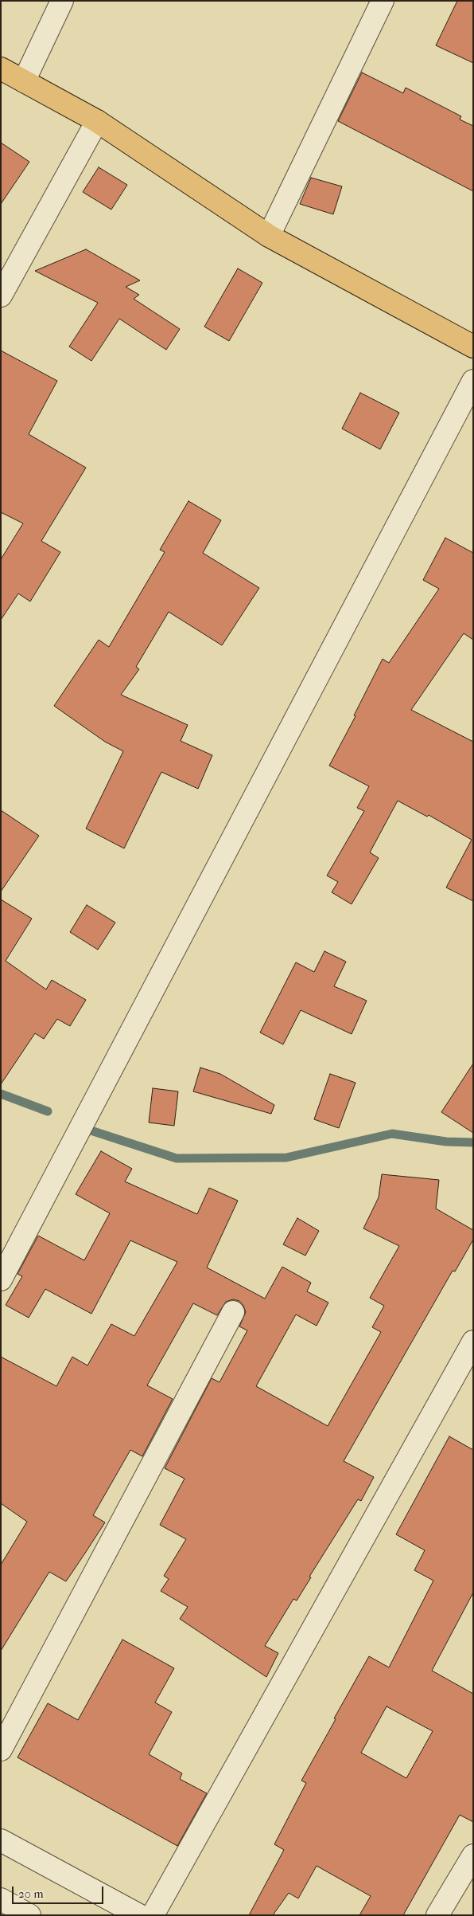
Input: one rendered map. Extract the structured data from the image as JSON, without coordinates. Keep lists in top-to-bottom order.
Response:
{
  "scale_bar": "20 m"
}
